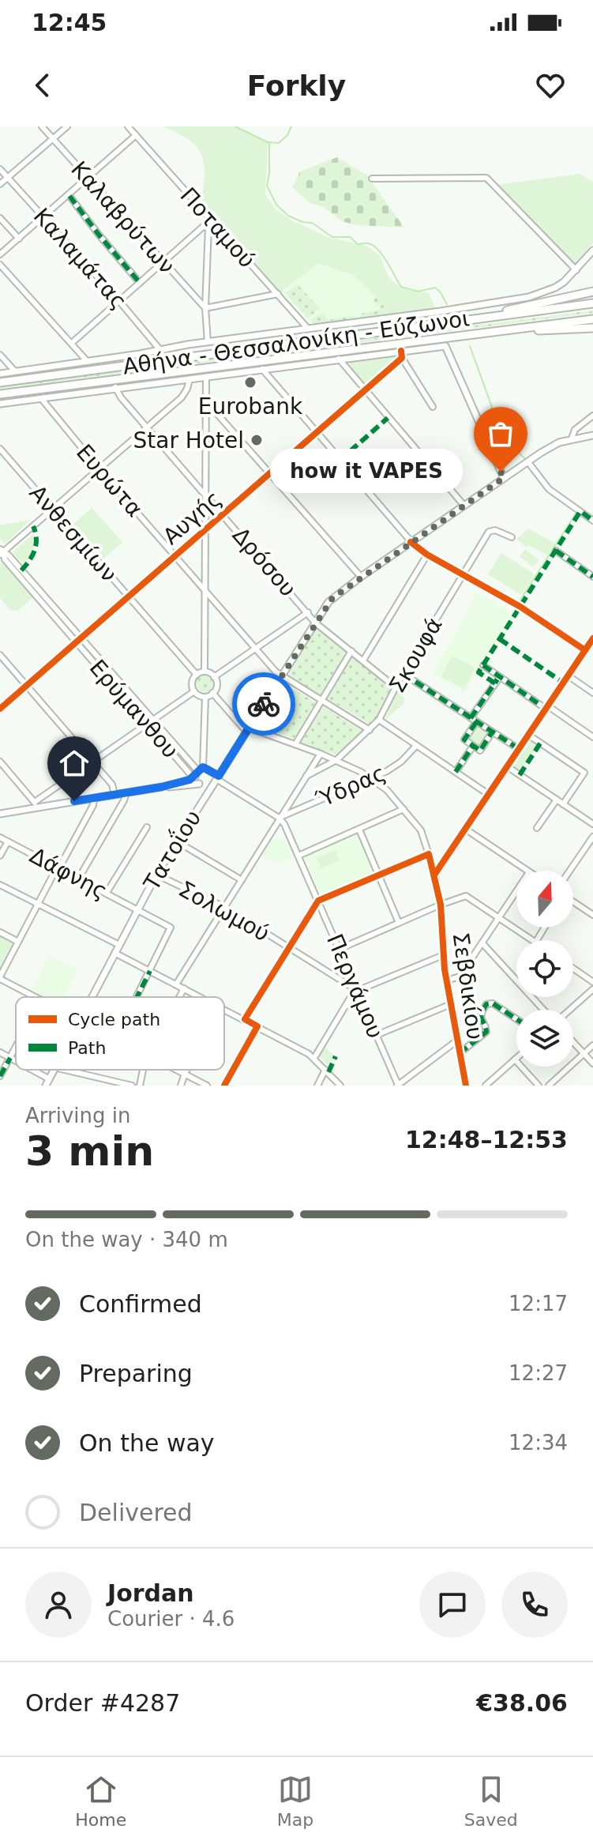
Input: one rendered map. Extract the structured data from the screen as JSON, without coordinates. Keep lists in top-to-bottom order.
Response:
{
  "streets": {
    "highway": ["Αθήνα - Θεσσαλονίκη - Εύζωνοι"],
    "main road": ["Ερύμανθου", "Τατοΐου"],
    "street": [
      "Καλαβρύτων",
      "Ποταμού",
      "Καλαμάτας",
      "Ευρώτα",
      "Αυγής",
      "Ανθεσμίων",
      "Δρόσου",
      "Σκουφά",
      "Ύδρας",
      "Δάφνης",
      "Σολωμού",
      "Περγάμου",
      "Σεβδικίου"
    ]
  },
  "crossings": [
    ["Ευρώτα", "Αυγής"],
    ["Ευρώτα", "Σκουφά"],
    ["Ευρώτα", "Τατοΐου"],
    ["Αυγής", "Ανθεσμίων"],
    ["Αυγής", "Δρόσου"],
    ["Αυγής", "Ερύμανθου"],
    ["Δρόσου", "Σκουφά"],
    ["Δρόσου", "Τατοΐου"],
    ["Σκουφά", "Ύδρας"],
    ["Σκουφά", "Σολωμού"],
    ["Σκουφά", "Περγάμου"],
    ["Σκουφά", "Σεβδικίου"],
    ["Ερύμανθου", "Τατοΐου"],
    ["Ύδρας", "Περγάμου"],
    ["Ύδρας", "Σεβδικίου"],
    ["Τατοΐου", "Δάφνης"],
    ["Τατοΐου", "Σολωμού"],
    ["Τατοΐου", "Περγάμου"],
    ["Τατοΐου", "Σεβδικίου"],
    ["Σολωμού", "Περγάμου"]
  ],
  "places": ["Eurobank", "Star Hotel", "how it VAPES"],
  "legend": ["Cycle path", "Path"],
  "north": "top",
  "page": {
    "status": "12:45",
    "header": "Forkly",
    "bubble": "how it VAPES",
    "heading": ["3 min", "Arriving in", "12:48–12:53"],
    "panel": [
      "Jordan",
      "Courier · 4.6",
      "Order #4287",
      "€38.06"
    ],
    "bar": "On the way · 340 m",
    "list": [
      ["Confirmed", "12:17"],
      ["Preparing", "12:27"],
      ["On the way", "12:34"],
      "Delivered"
    ],
    "tabs": ["Home", "Map", "Saved"]
  }
}
